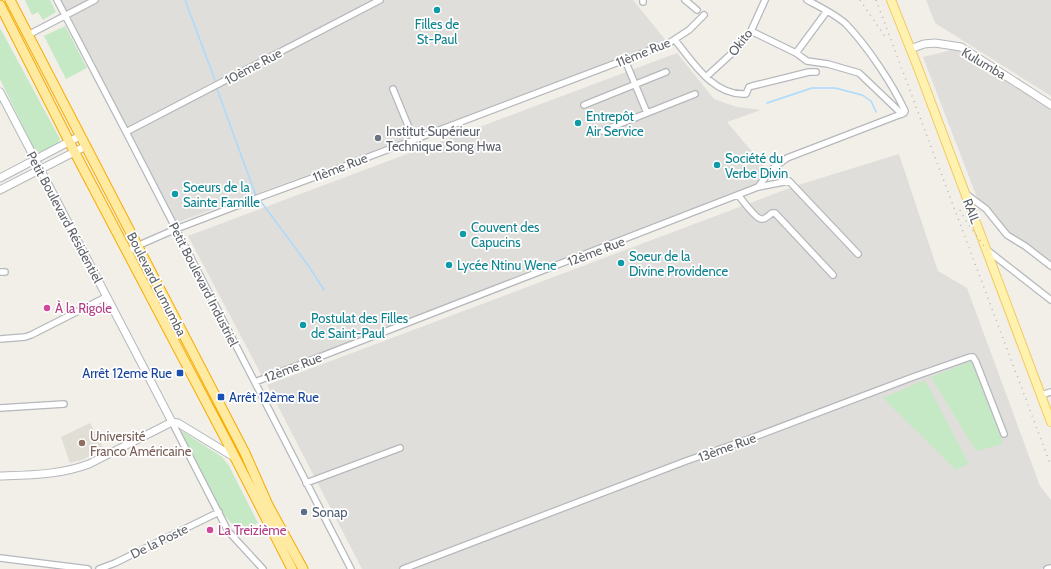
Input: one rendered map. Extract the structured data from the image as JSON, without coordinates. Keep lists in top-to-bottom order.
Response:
{
  "streets": {
    "highway": ["Boulevard Lumumba"],
    "main road": ["RAIL"],
    "street": [
      "Okito",
      "11ème Rue",
      "Kulumba",
      "10ème Rue",
      "Petit Boulevard Résidentiel",
      "12ème Rue",
      "Petit Boulevard Industriel",
      "13ème Rue",
      "De la Poste"
    ]
  },
  "crossings": [
    ["11ème Rue", "Boulevard Lumumba"],
    ["11ème Rue", "Petit Boulevard Industriel"],
    ["Kulumba", "RAIL"],
    ["10ème Rue", "Petit Boulevard Industriel"],
    ["Petit Boulevard Résidentiel", "De la Poste"],
    ["12ème Rue", "Petit Boulevard Industriel"]
  ],
  "places": {
    "other": [
      "Filles de St-Paul",
      "Entrepôt Air Service",
      "Institut Supérieur Technique Song Hwa",
      "Société du Verbe Divin",
      "Soeurs de la Sainte Famille",
      "Couvent des Capucins",
      "Soeur de la Divine Providence",
      "Lycée Ntinu Wene",
      "À la Rigole",
      "Postulat des Filles de Saint-Paul",
      "Université Franco Américaine",
      "Sonap",
      "La Treizième"
    ],
    "transit": ["Arrêt 12eme Rue", "Arrêt 12ème Rue"]
  }
}
